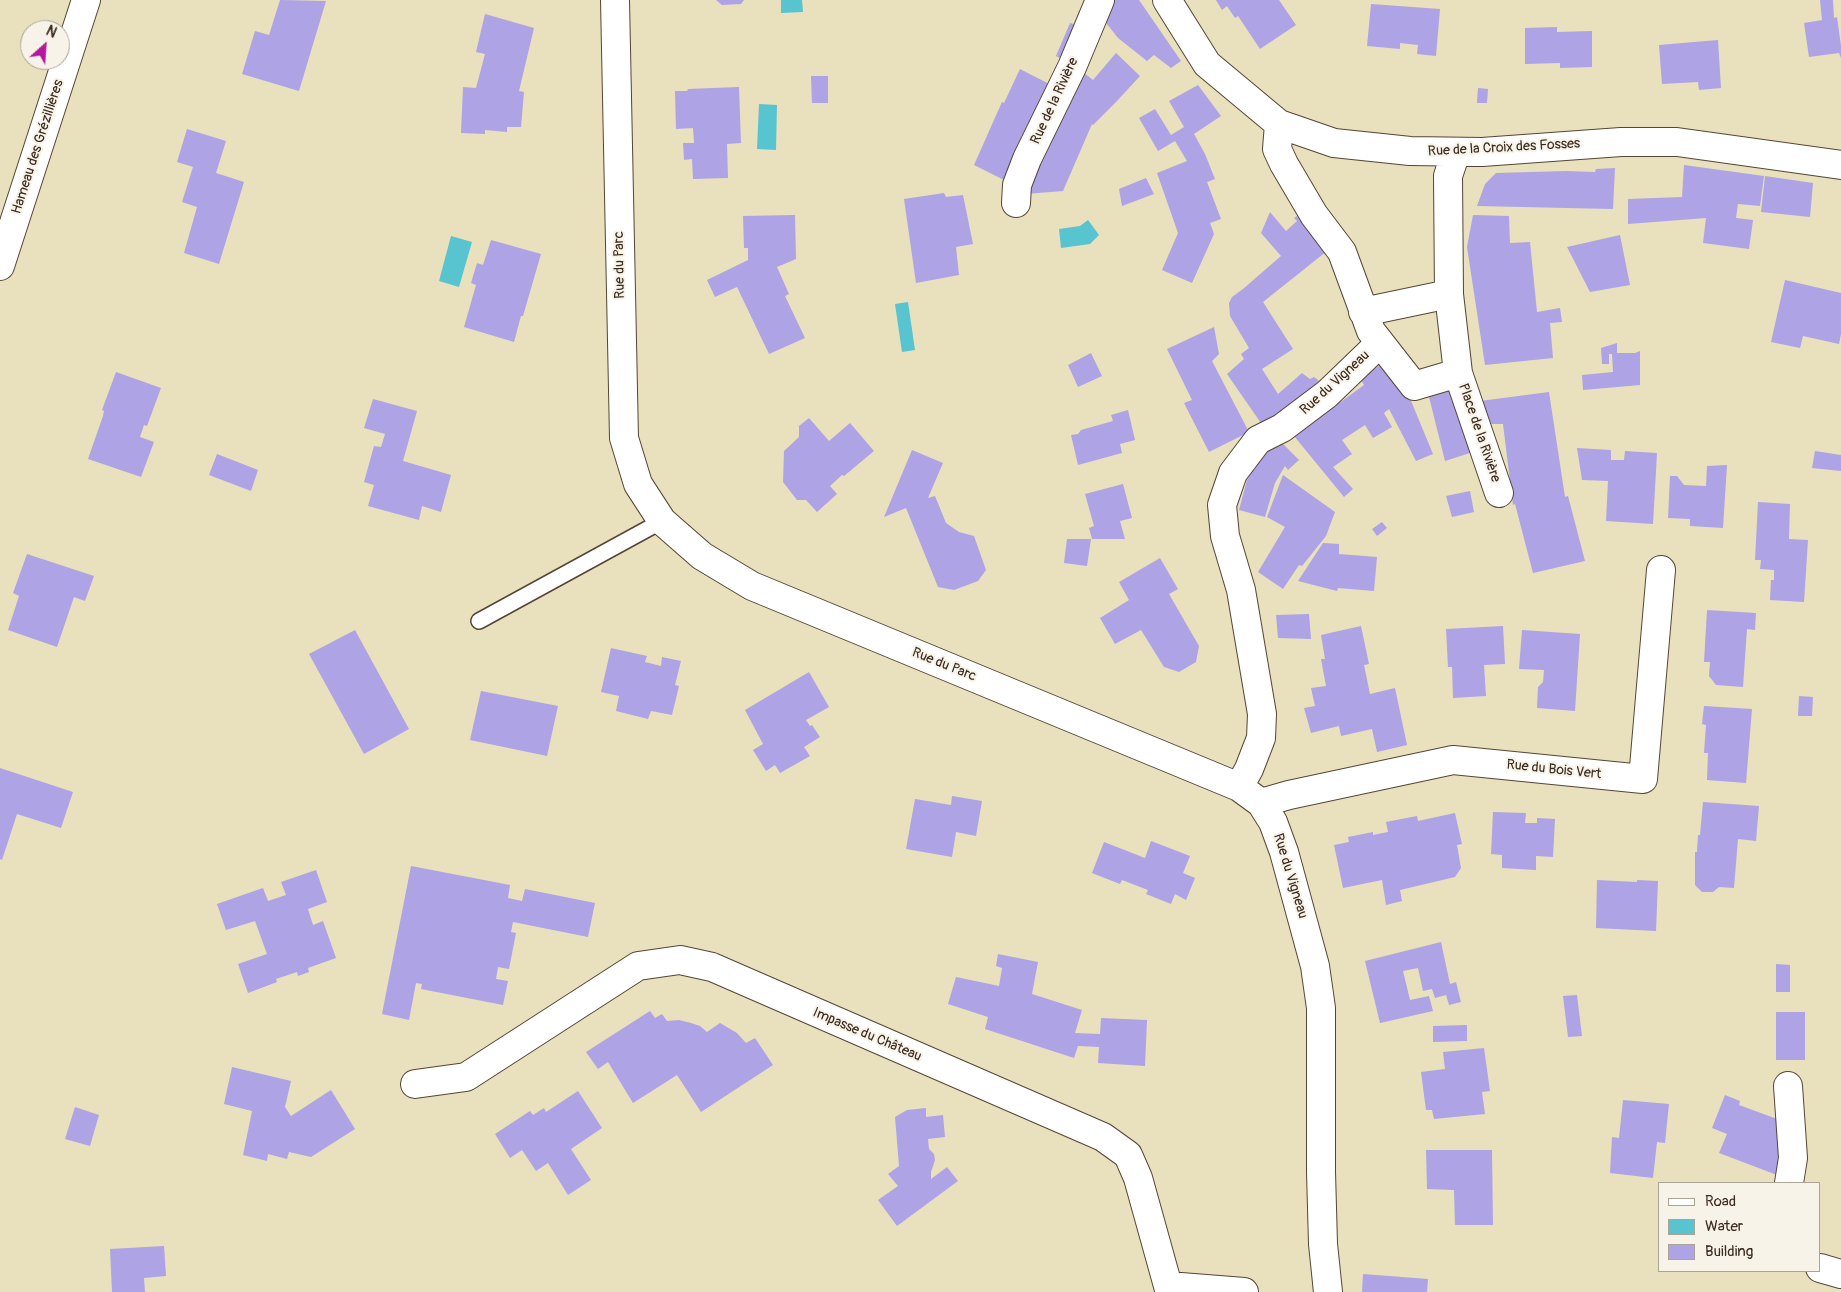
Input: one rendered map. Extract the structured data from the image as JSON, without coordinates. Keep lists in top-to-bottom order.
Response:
{
  "streets": {
    "street": [
      "Rue de la Rivière",
      "Hameau des Grézillières",
      "Rue de la Croix des Fosses",
      "Rue du Parc",
      "Rue du Vigneau",
      "Place de la Rivière",
      "Rue du Bois Vert",
      "Impasse du Château"
    ]
  },
  "crossings": [
    ["Rue de la Croix des Fosses", "Place de la Rivière"],
    ["Rue du Parc", "Rue du Vigneau"],
    ["Rue du Vigneau", "Place de la Rivière"],
    ["Rue du Vigneau", "Rue du Bois Vert"]
  ],
  "legend": ["Road", "Water", "Building"],
  "north": "top right"
}
